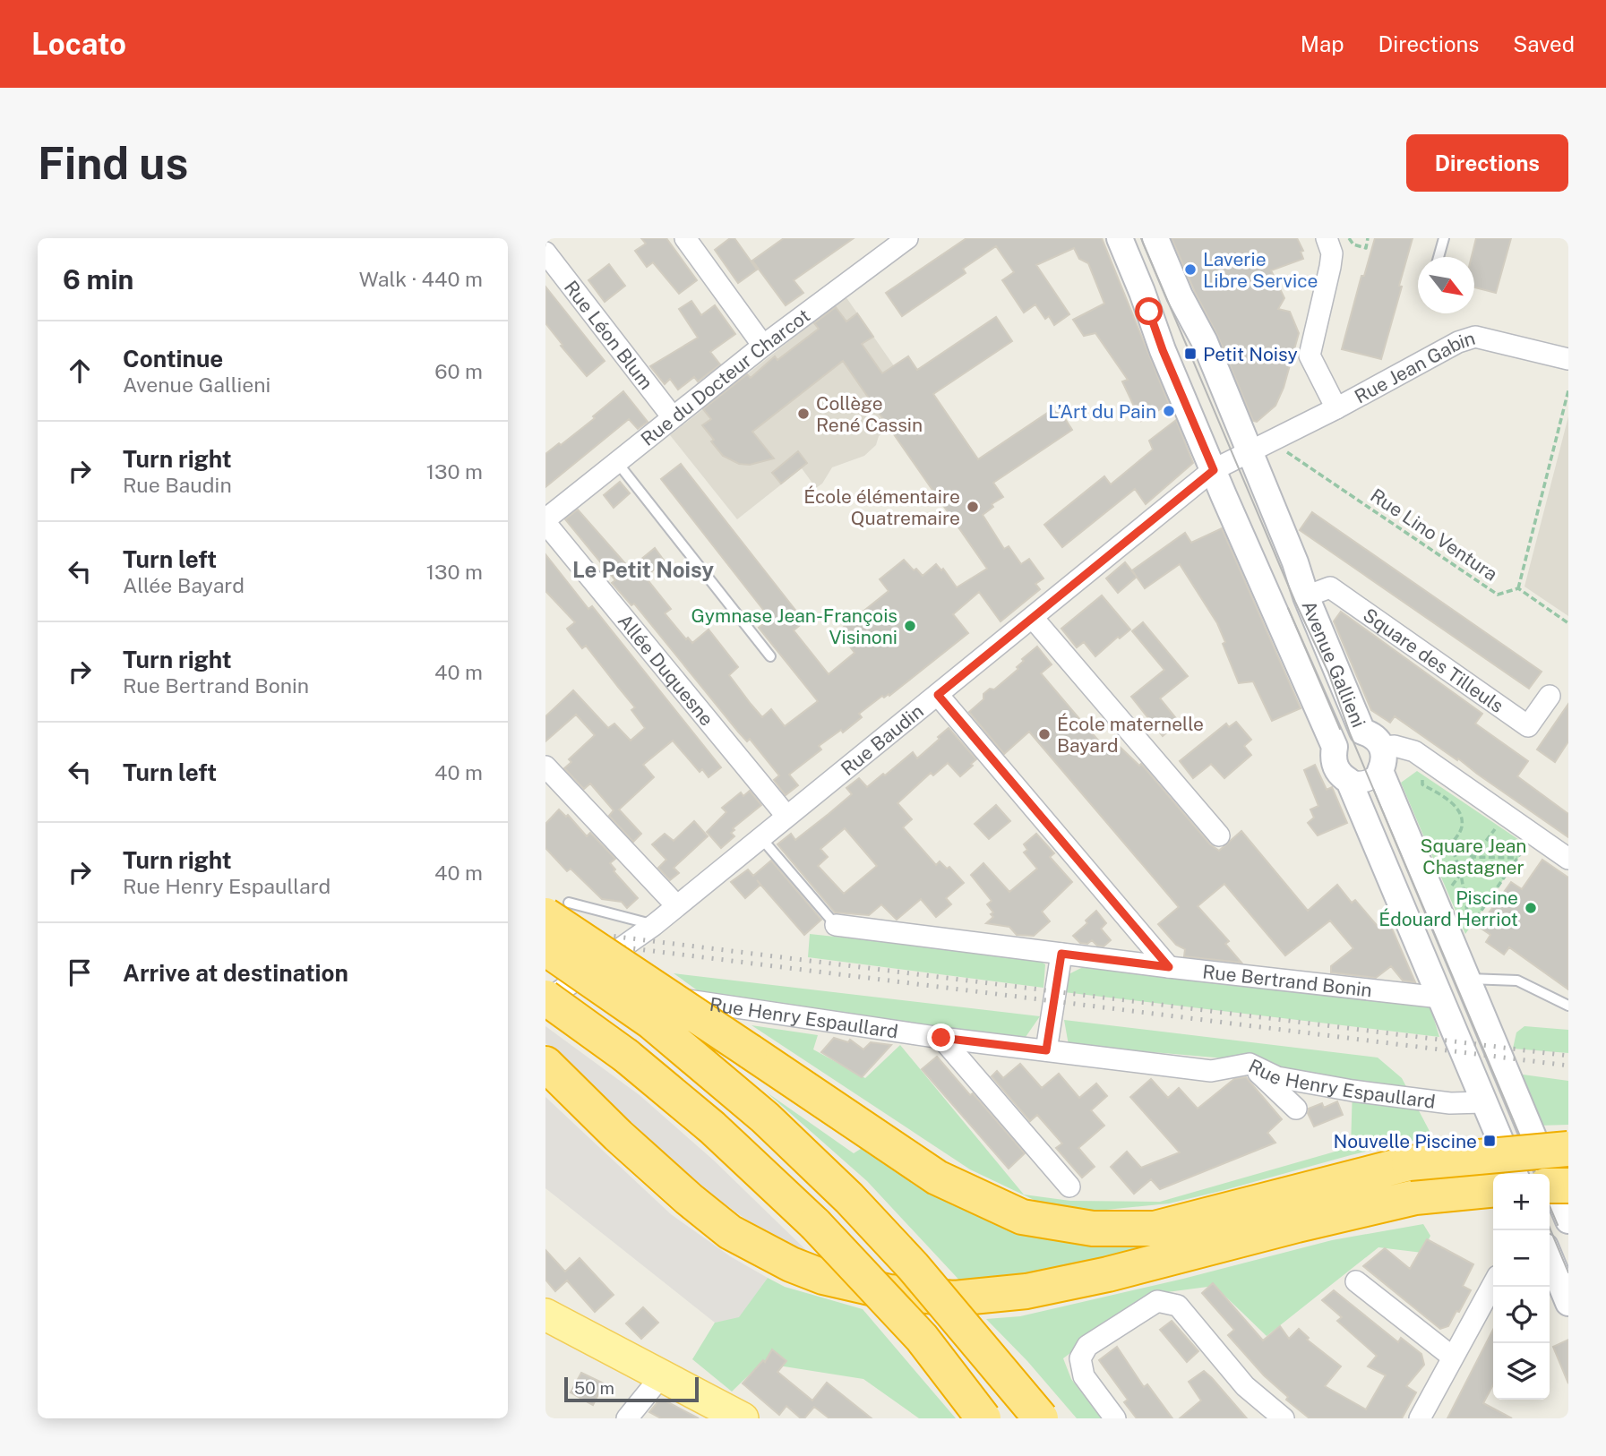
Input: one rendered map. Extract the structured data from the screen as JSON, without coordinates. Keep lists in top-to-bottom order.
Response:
{
  "streets": {
    "street": [
      "Rue Léon Blum",
      "Rue Jean Gabin",
      "Rue du Docteur Charcot",
      "Square des Tilleuls",
      "Avenue Gallieni",
      "Allée Duquesne",
      "Rue Baudin",
      "Rue Bertrand Bonin",
      "Rue Henry Espaullard"
    ],
    "path": ["Rue Lino Ventura"]
  },
  "crossings": [
    ["Rue Léon Blum", "Rue du Docteur Charcot"],
    ["Rue Jean Gabin", "Avenue Gallieni"],
    ["Rue Jean Gabin", "Rue Baudin"],
    ["Rue du Docteur Charcot", "Allée Duquesne"],
    ["Square des Tilleuls", "Avenue Gallieni"],
    ["Avenue Gallieni", "Rue Baudin"],
    ["Avenue Gallieni", "Rue Bertrand Bonin"],
    ["Avenue Gallieni", "Rue Henry Espaullard"],
    ["Allée Duquesne", "Rue Baudin"],
    ["Rue Baudin", "Rue Henry Espaullard"]
  ],
  "districts": ["Le Petit Noisy"],
  "parks": ["Square Jean Chastagner"],
  "places": {
    "other": [
      "Laverie Libre Service",
      "L’Art du Pain",
      "Collège René Cassin",
      "École élémentaire Quatremaire",
      "Gymnase Jean-François Visinoni",
      "École maternelle Bayard",
      "Piscine Édouard Herriot"
    ],
    "transit": ["Petit Noisy", "Nouvelle Piscine"]
  },
  "scale_bar": "50 m",
  "north": "bottom right",
  "page": {
    "header": "Locato",
    "nav": ["Map", "Directions", "Saved"],
    "buttons": "Directions",
    "title": "Find us",
    "heading": ["6 min", "Walk · 440 m"],
    "list": [
      ["Continue", "Avenue Gallieni", "60 m"],
      ["Turn right", "Rue Baudin", "130 m"],
      ["Turn left", "Allée Bayard", "130 m"],
      ["Turn right", "Rue Bertrand Bonin", "40 m"],
      ["Turn left", "40 m"],
      ["Turn right", "Rue Henry Espaullard", "40 m"],
      "Arrive at destination"
    ],
    "map_buttons": ["+", "−"],
    "scale": "50 m"
  }
}
